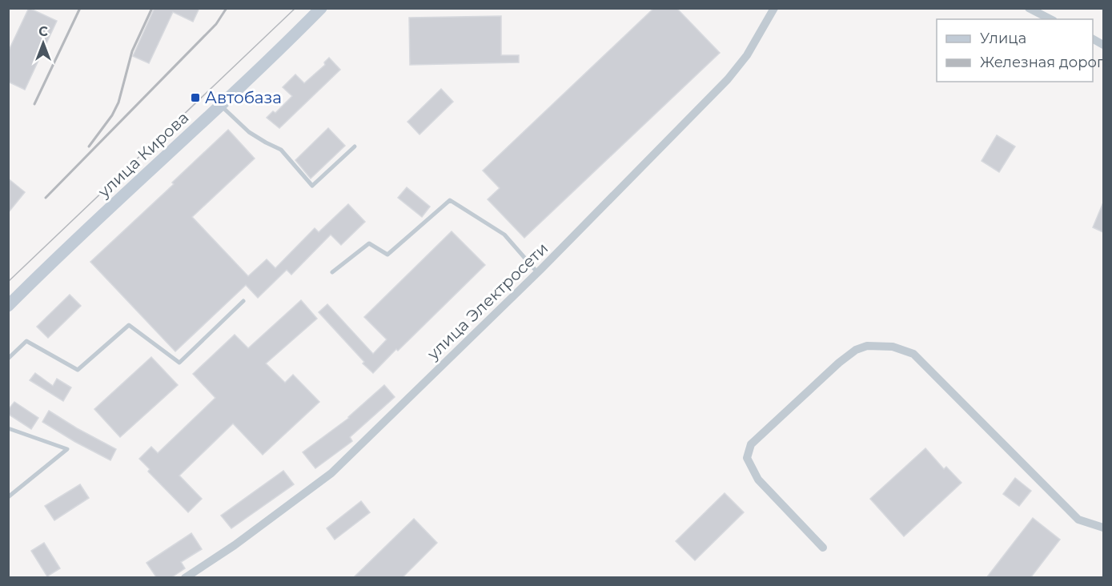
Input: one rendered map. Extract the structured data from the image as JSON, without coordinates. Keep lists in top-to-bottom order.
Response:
{
  "streets": {
    "main road": ["улица Кирова"],
    "street": ["улица Электросети"]
  },
  "places": {
    "transit": ["Автобаза"]
  },
  "legend": ["Улица", "Железная дорога"],
  "north": "top"
}
